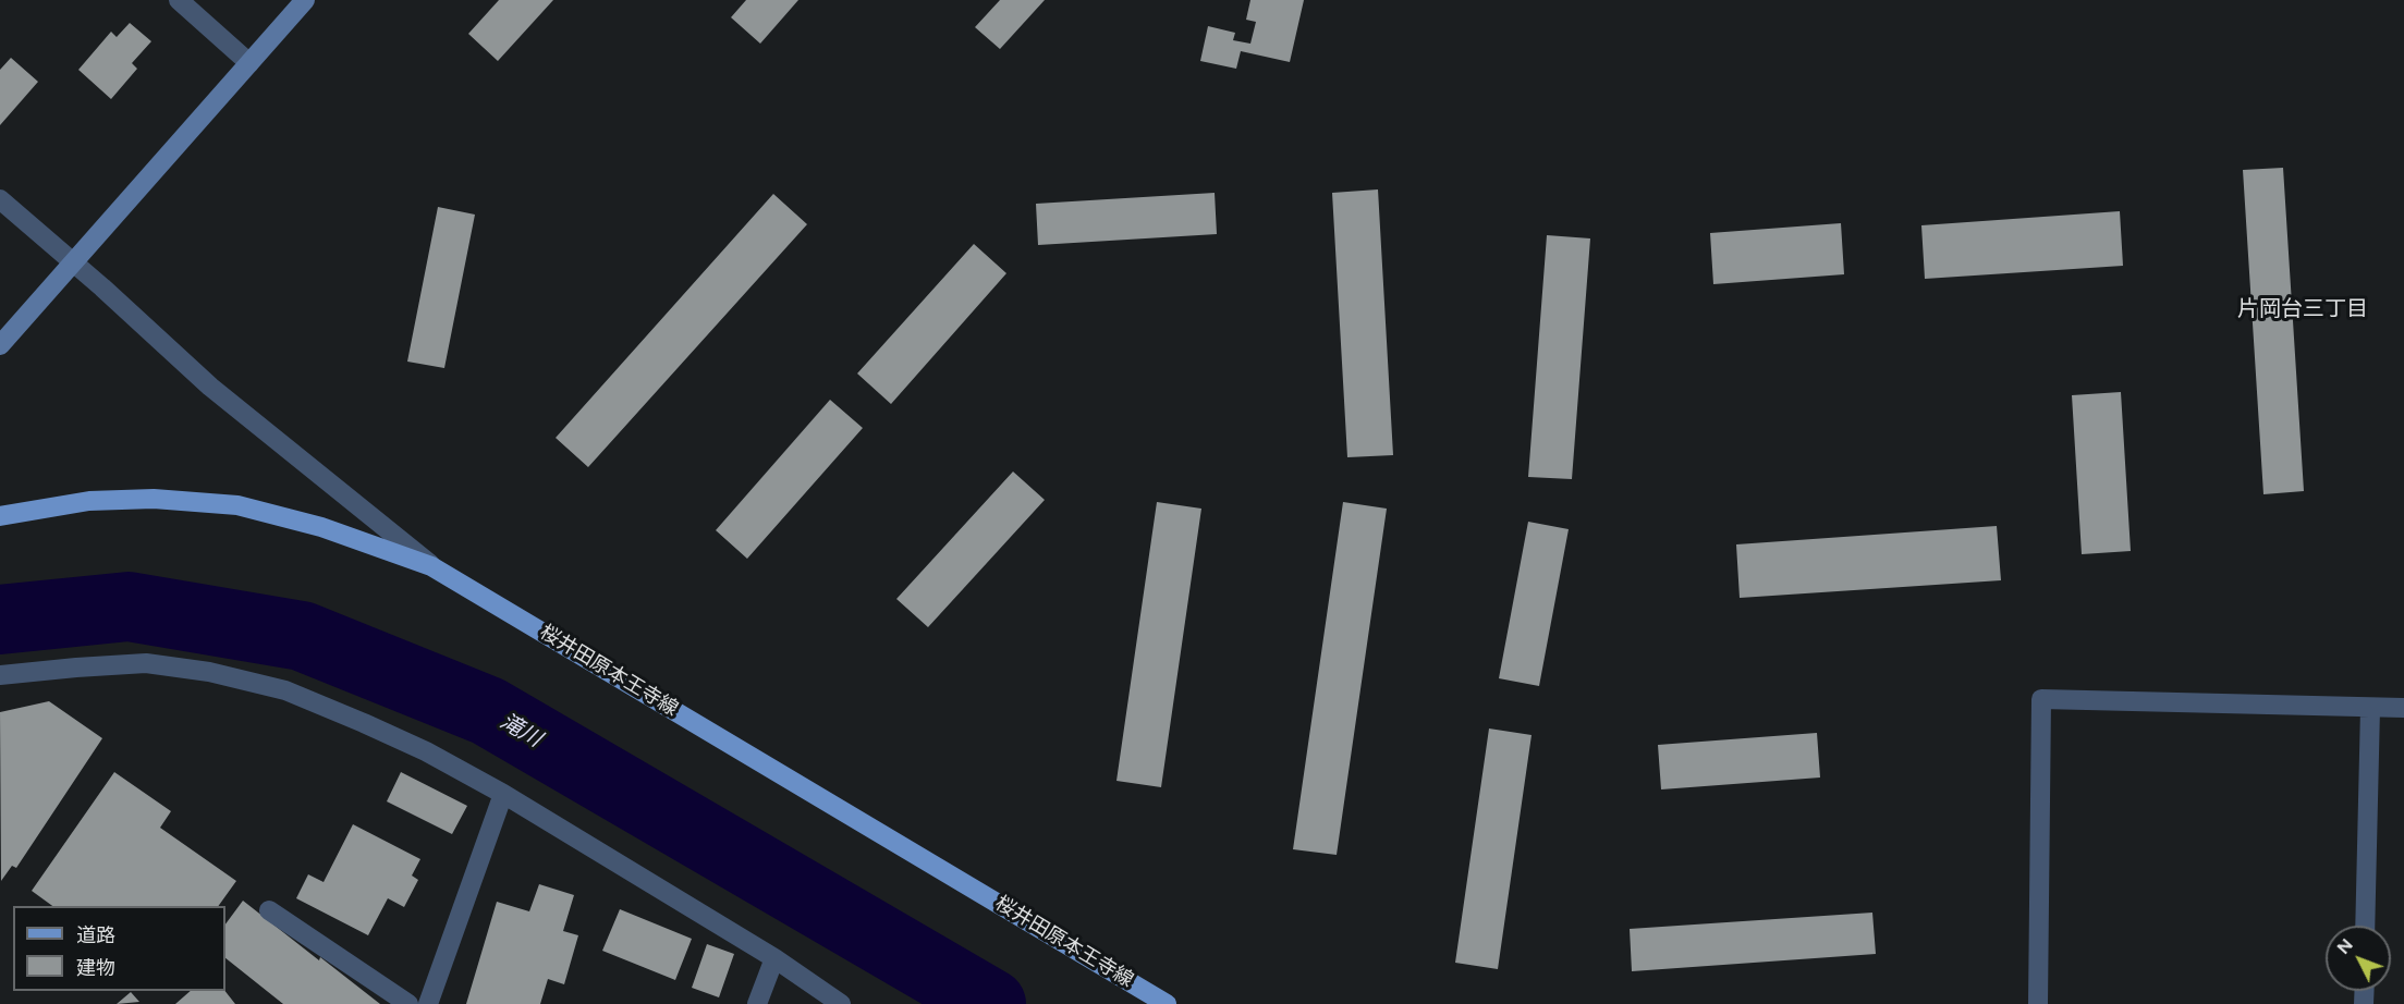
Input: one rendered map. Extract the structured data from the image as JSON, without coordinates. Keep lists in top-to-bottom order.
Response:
{
  "streets": {
    "main road": ["桜井田原本王寺線"]
  },
  "districts": ["片岡台三丁目"],
  "water": ["滝川"],
  "legend": ["道路", "建物"],
  "north": "top left"
}
